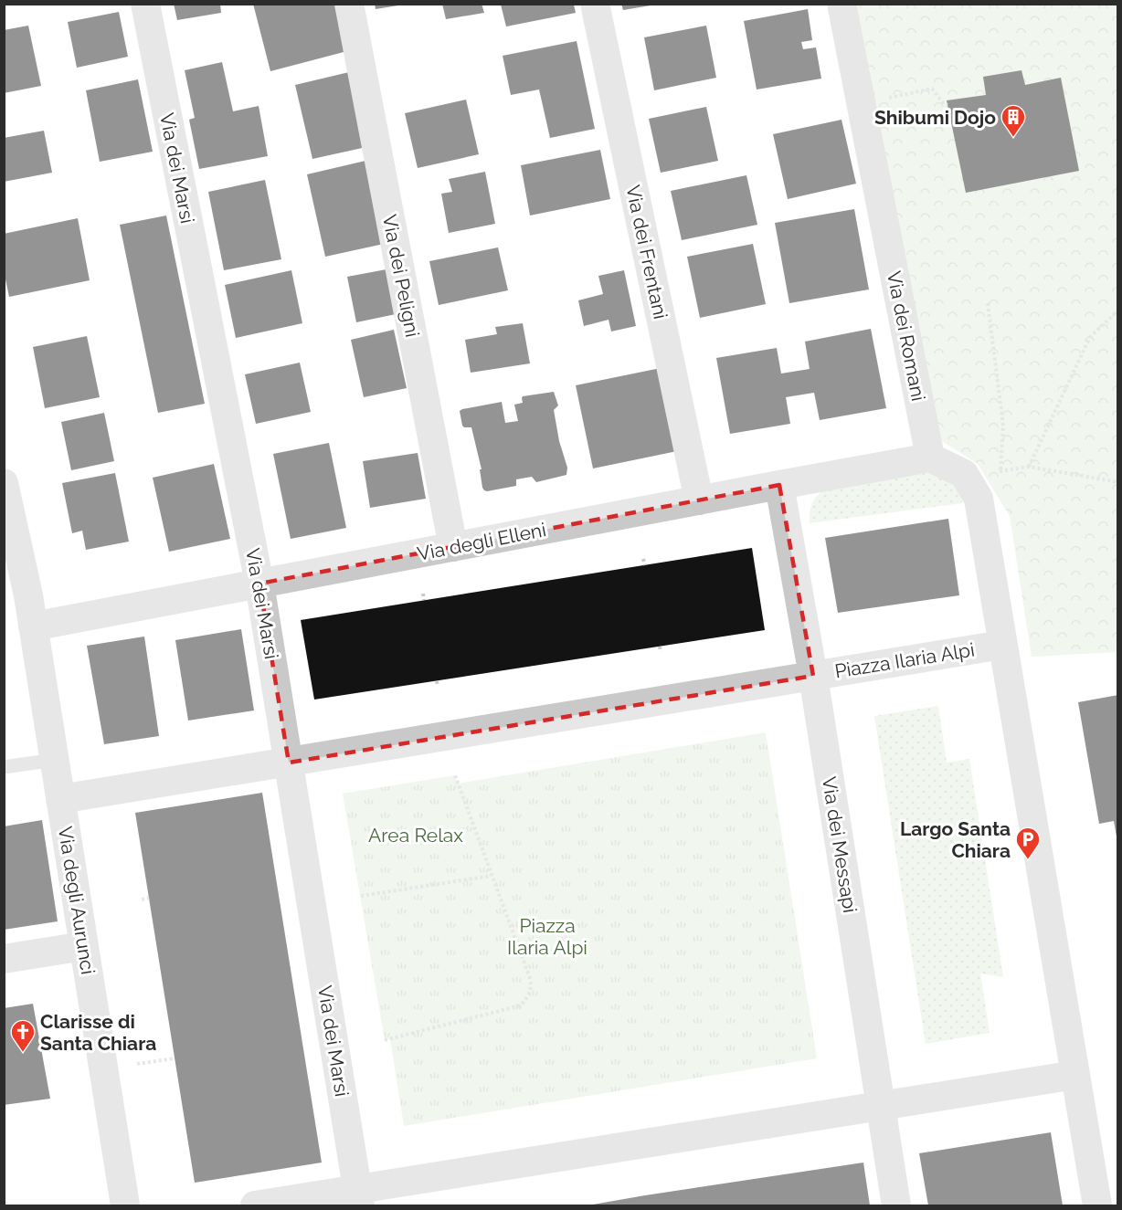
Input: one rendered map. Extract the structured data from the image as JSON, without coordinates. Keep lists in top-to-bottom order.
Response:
{
  "streets": {
    "street": [
      "Via dei Marsi",
      "Via dei Frentani",
      "Via dei Peligni",
      "Via dei Romani",
      "Via degli Elleni",
      "Piazza Ilaria Alpi",
      "Via dei Messapi",
      "Via degli Aurunci"
    ]
  },
  "crossings": [
    ["Via dei Marsi", "Via degli Elleni"],
    ["Via dei Marsi", "Piazza Ilaria Alpi"],
    ["Via dei Frentani", "Via degli Elleni"],
    ["Via dei Peligni", "Via degli Elleni"],
    ["Via dei Romani", "Via degli Elleni"],
    ["Via degli Elleni", "Via dei Messapi"],
    ["Via degli Elleni", "Via degli Aurunci"],
    ["Piazza Ilaria Alpi", "Via dei Messapi"],
    ["Piazza Ilaria Alpi", "Via degli Aurunci"]
  ],
  "parks": ["Area Relax", "Piazza Ilaria Alpi"],
  "places": {
    "building": ["Shibumi Dojo"],
    "parking": ["Largo Santa Chiara"],
    "church": ["Clarisse di Santa Chiara"]
  }
}
